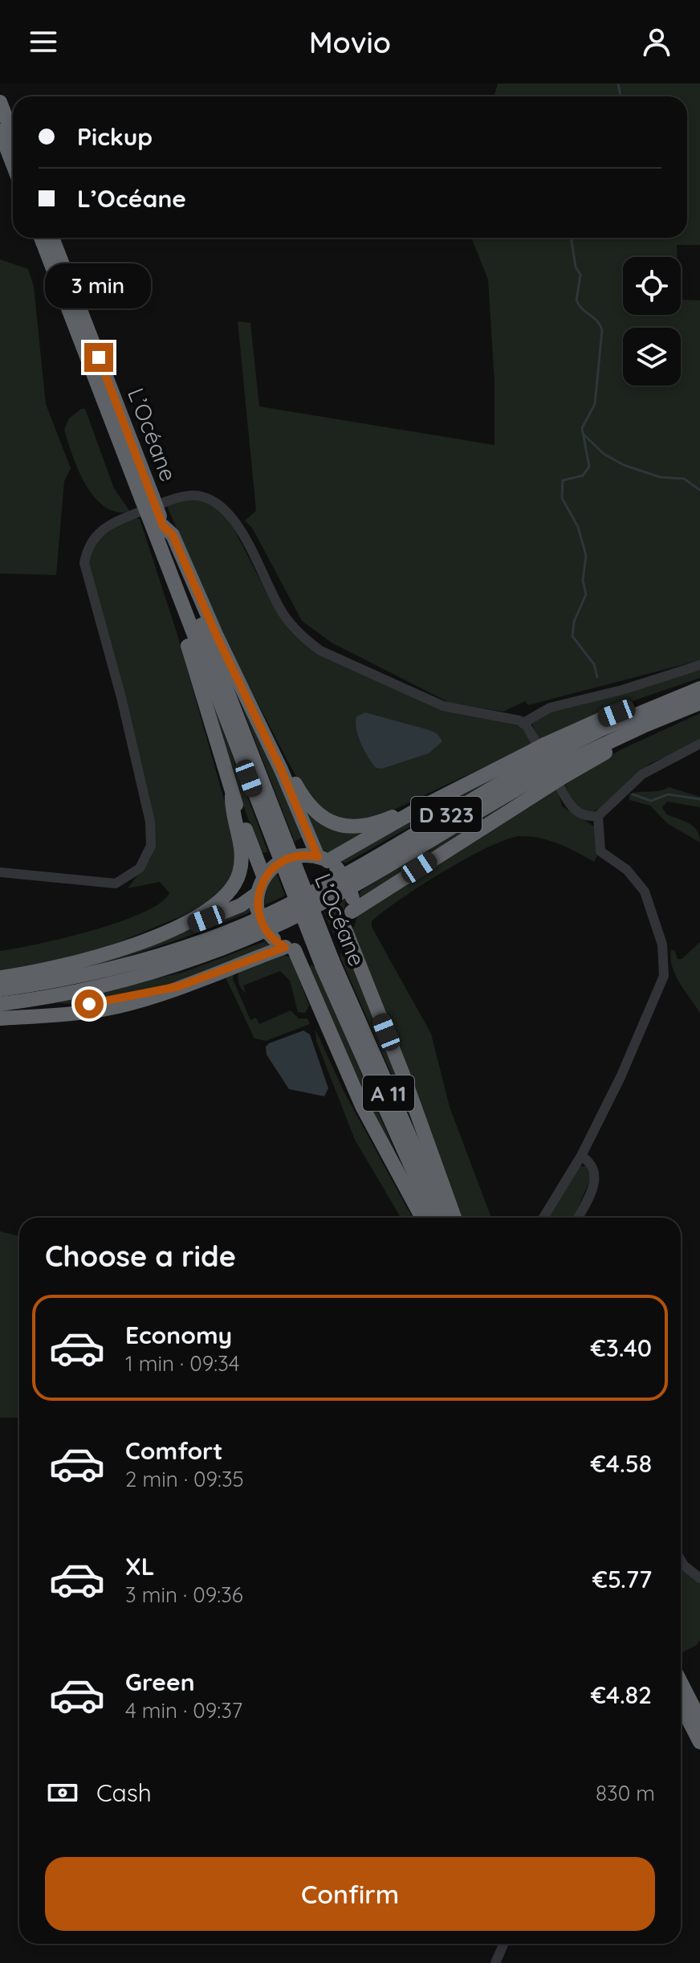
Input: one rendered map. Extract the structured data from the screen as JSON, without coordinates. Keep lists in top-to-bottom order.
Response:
{
  "streets": {
    "highway": ["L’Océane", "D 323", "A 11"]
  },
  "page": {
    "header": "Movio",
    "banner": ["Pickup", "L’Océane"],
    "bubble": "3 min",
    "heading": "Choose a ride",
    "list": [
      {
        "name": "Economy",
        "note": "1 min · 09:34",
        "value": "€3.40"
      },
      {
        "name": "Comfort",
        "note": "2 min · 09:35",
        "value": "€4.58"
      },
      {
        "name": "XL",
        "note": "3 min · 09:36",
        "value": "€5.77"
      },
      {
        "name": "Green",
        "note": "4 min · 09:37",
        "value": "€4.82"
      }
    ],
    "pay": ["Cash", "830 m"],
    "buttons": "Confirm"
  }
}
